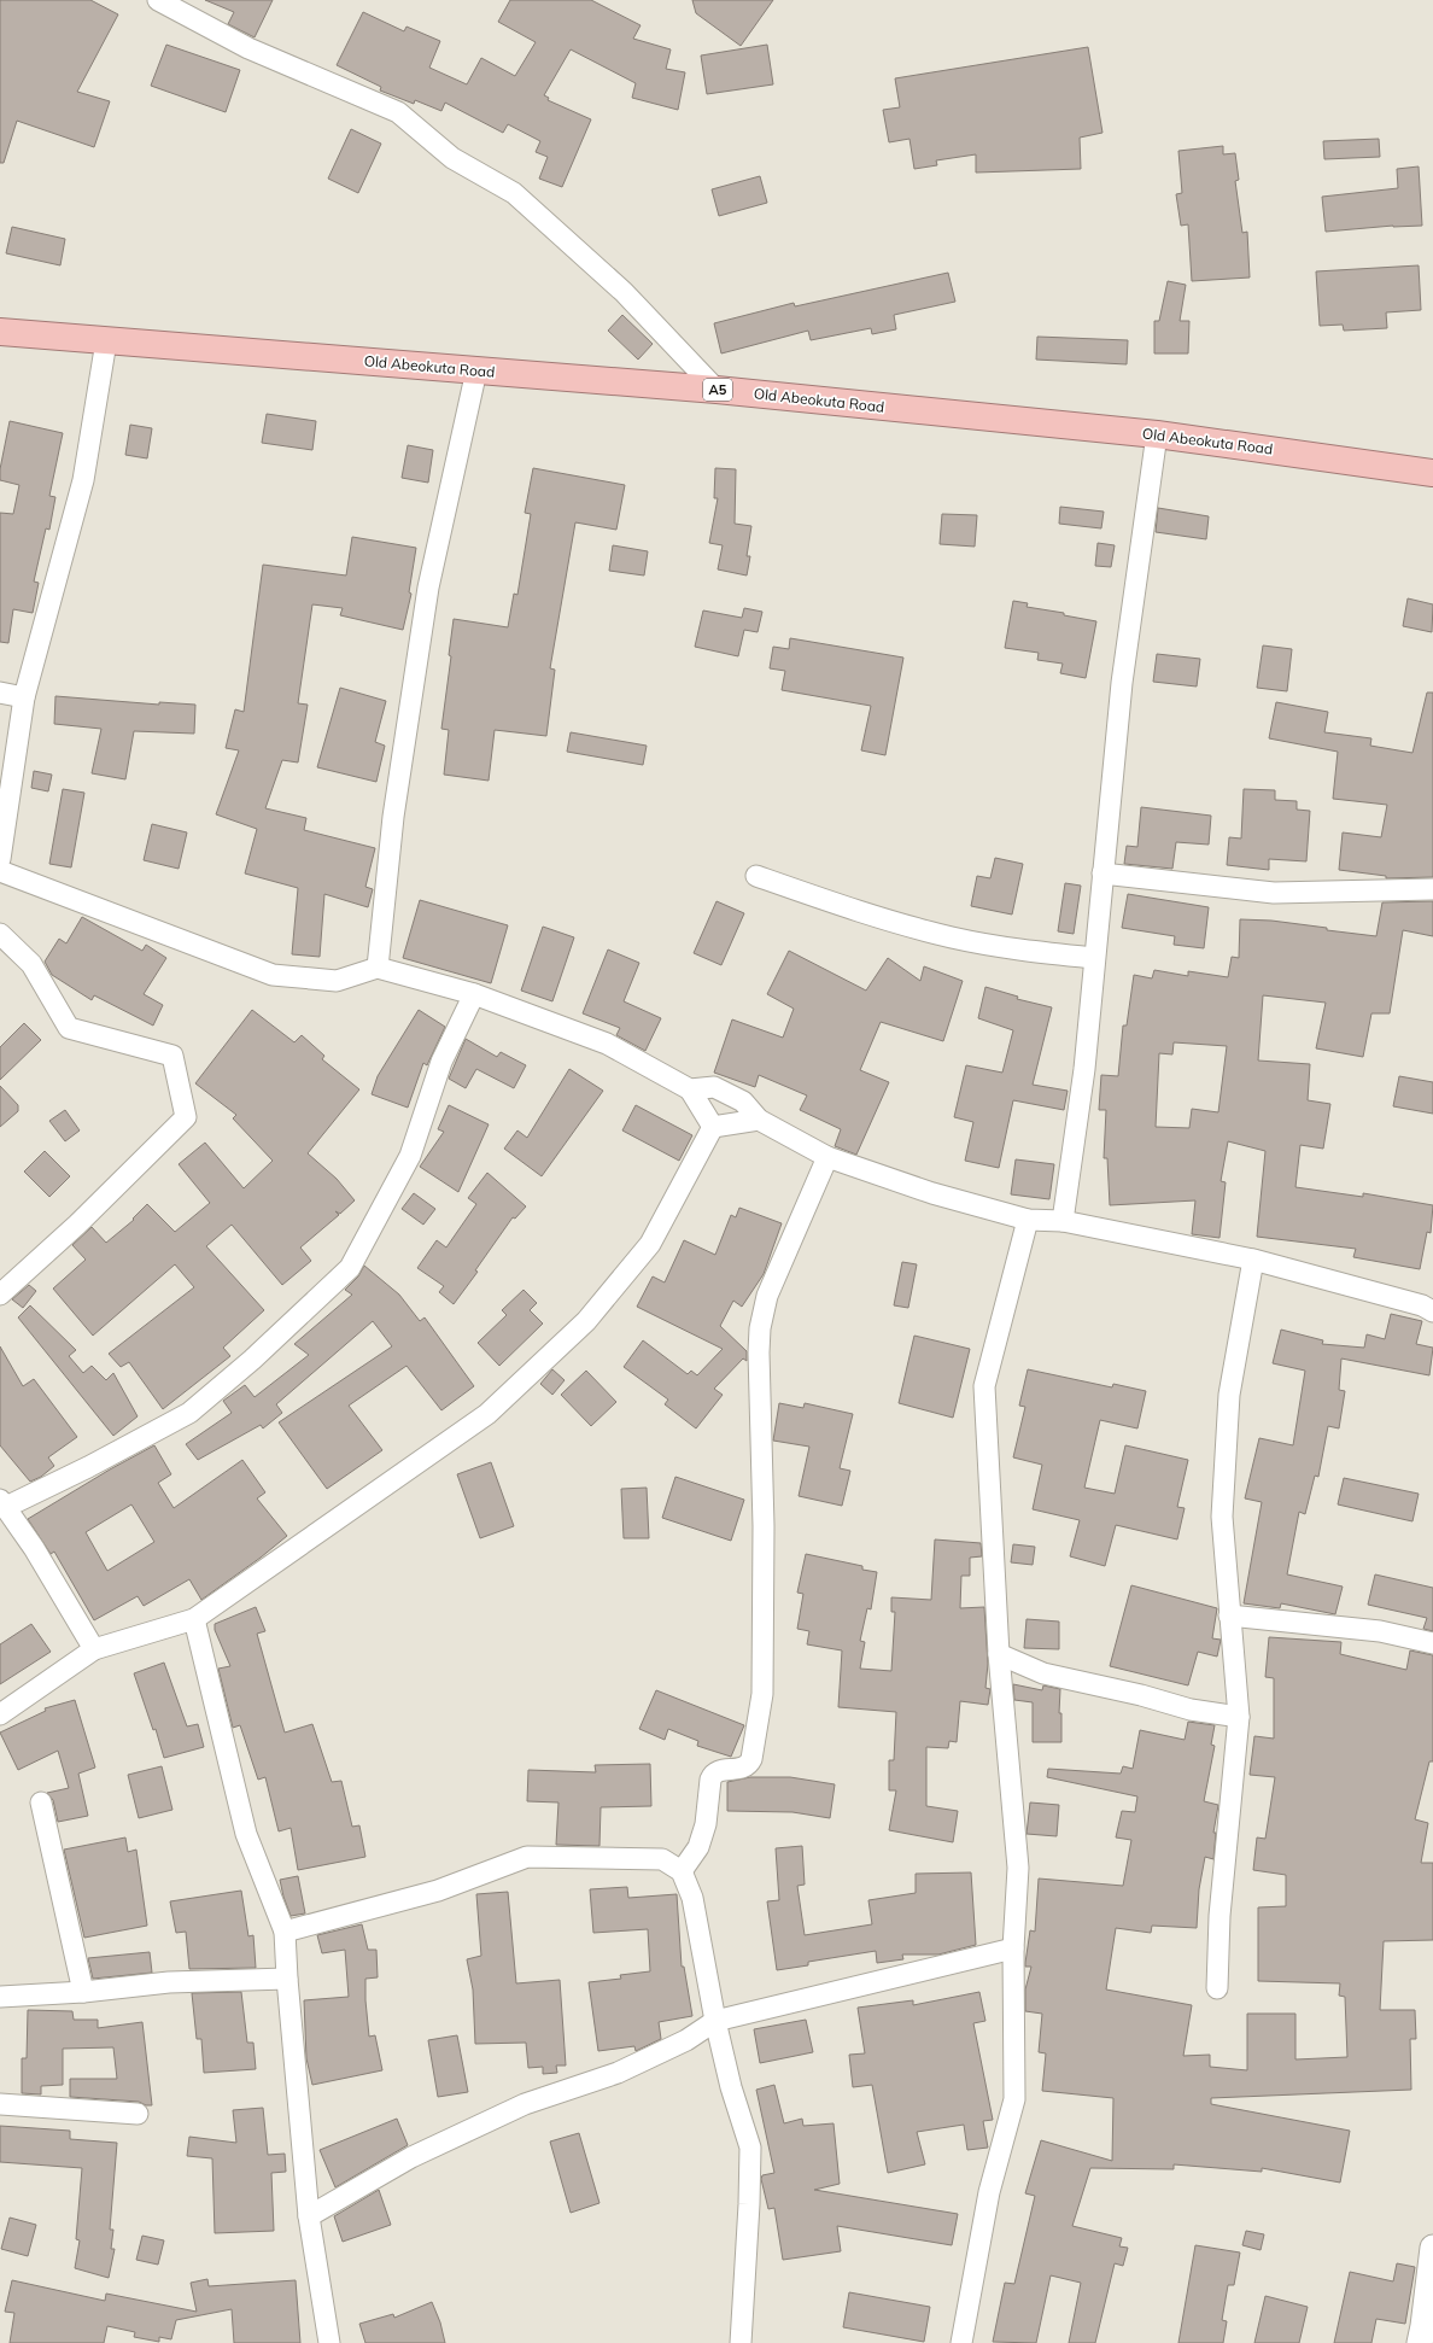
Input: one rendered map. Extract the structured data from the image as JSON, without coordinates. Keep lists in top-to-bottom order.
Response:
{
  "streets": {
    "highway": ["Old Abeokuta Road", "A5"]
  }
}
